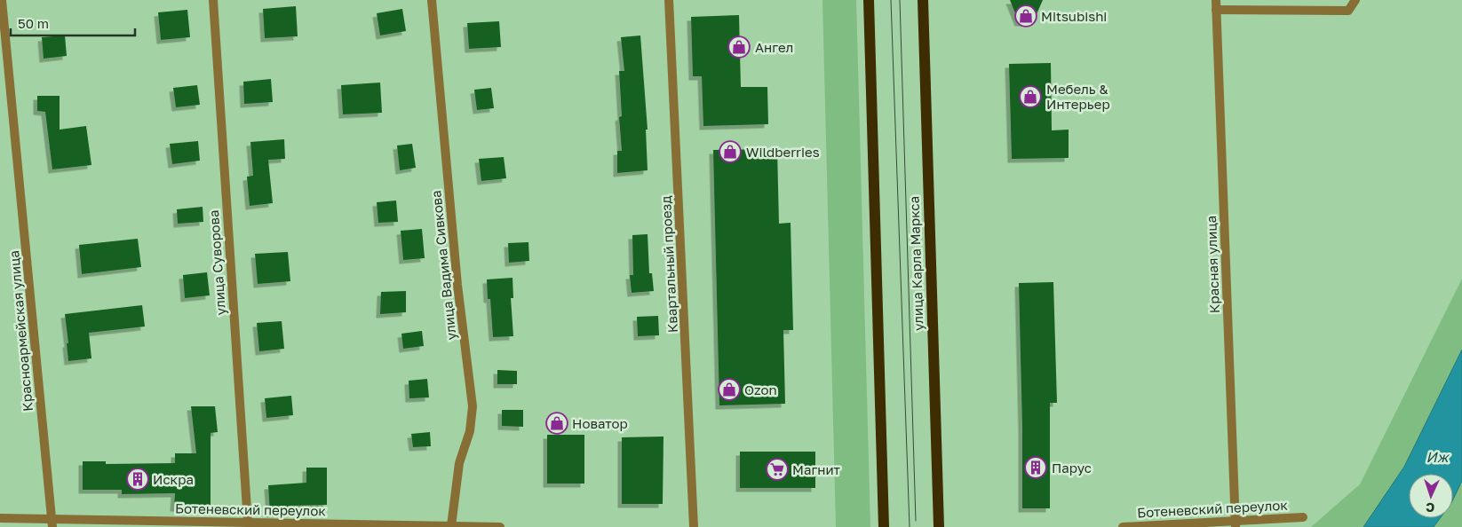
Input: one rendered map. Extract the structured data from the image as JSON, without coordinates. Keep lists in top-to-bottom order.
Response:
{
  "streets": {
    "main road": ["улица Карла Маркса"],
    "street": [
      "улица Суворова",
      "Квартальный проезд",
      "Красная улица",
      "улица Вадима Сивкова",
      "Красноармейская улица",
      "Ботеневский переулок"
    ]
  },
  "crossings": [
    ["улица Суворова", "Ботеневский переулок"],
    ["Красная улица", "Ботеневский переулок"],
    ["улица Вадима Сивкова", "Ботеневский переулок"],
    ["Красноармейская улица", "Ботеневский переулок"]
  ],
  "water": ["Иж"],
  "places": {
    "shop": [
      "Mitsubishi",
      "Ангел",
      "Мебель & Интерьер",
      "Wildberries",
      "Ozon",
      "Новатор"
    ],
    "building": ["Парус", "Искра"],
    "supermarket": ["Магнит"]
  },
  "scale_bar": "50 m",
  "north": "bottom"
}
